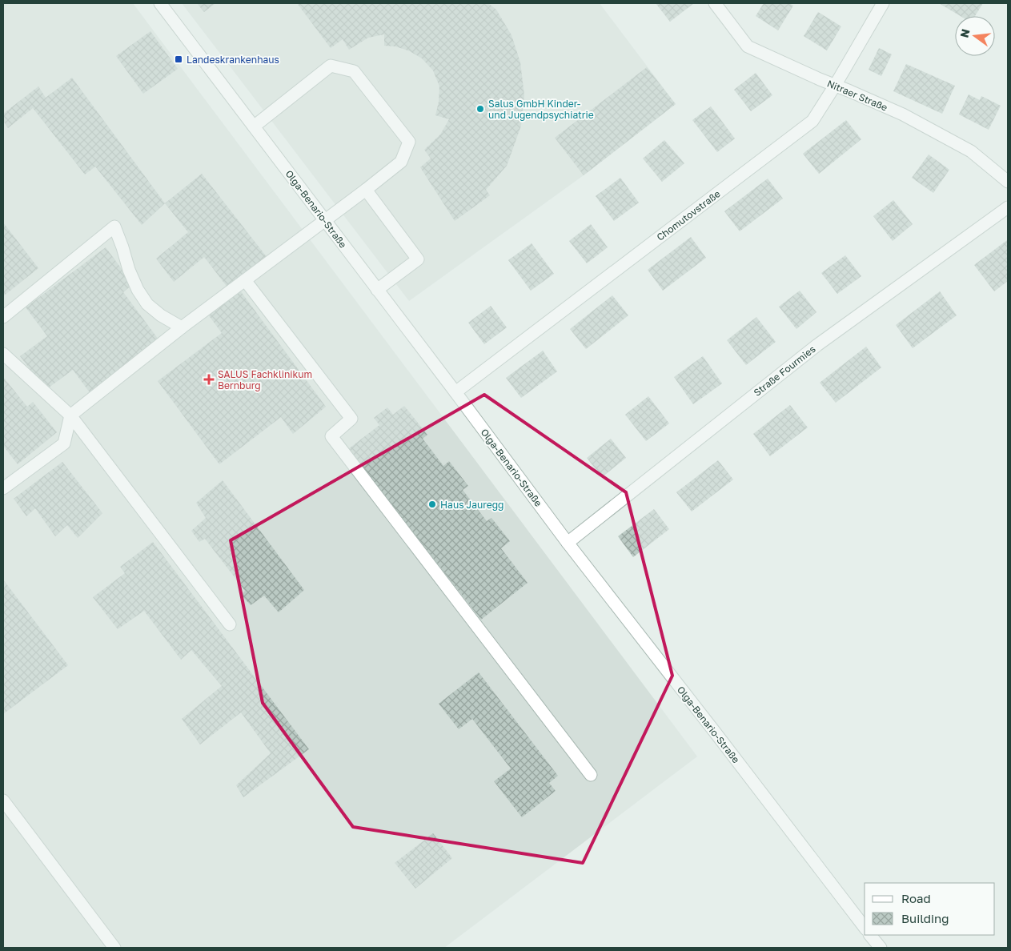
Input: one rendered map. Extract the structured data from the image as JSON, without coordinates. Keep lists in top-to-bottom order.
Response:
{
  "streets": {
    "street": [
      "Nitraer Straße",
      "Olga-Benario-Straße",
      "Chomutovstraße",
      "Straße Fourmies"
    ]
  },
  "crossings": [
    ["Nitraer Straße", "Chomutovstraße"],
    ["Olga-Benario-Straße", "Chomutovstraße"],
    ["Olga-Benario-Straße", "Straße Fourmies"]
  ],
  "places": {
    "transit": ["Landeskrankenhaus"],
    "other": ["Salus GmbH Kinder- und Jugendpsychiatrie", "Haus Jauregg"],
    "health": ["SALUS Fachklinikum Bernburg"]
  },
  "legend": ["Road", "Building"],
  "north": "left"
}
